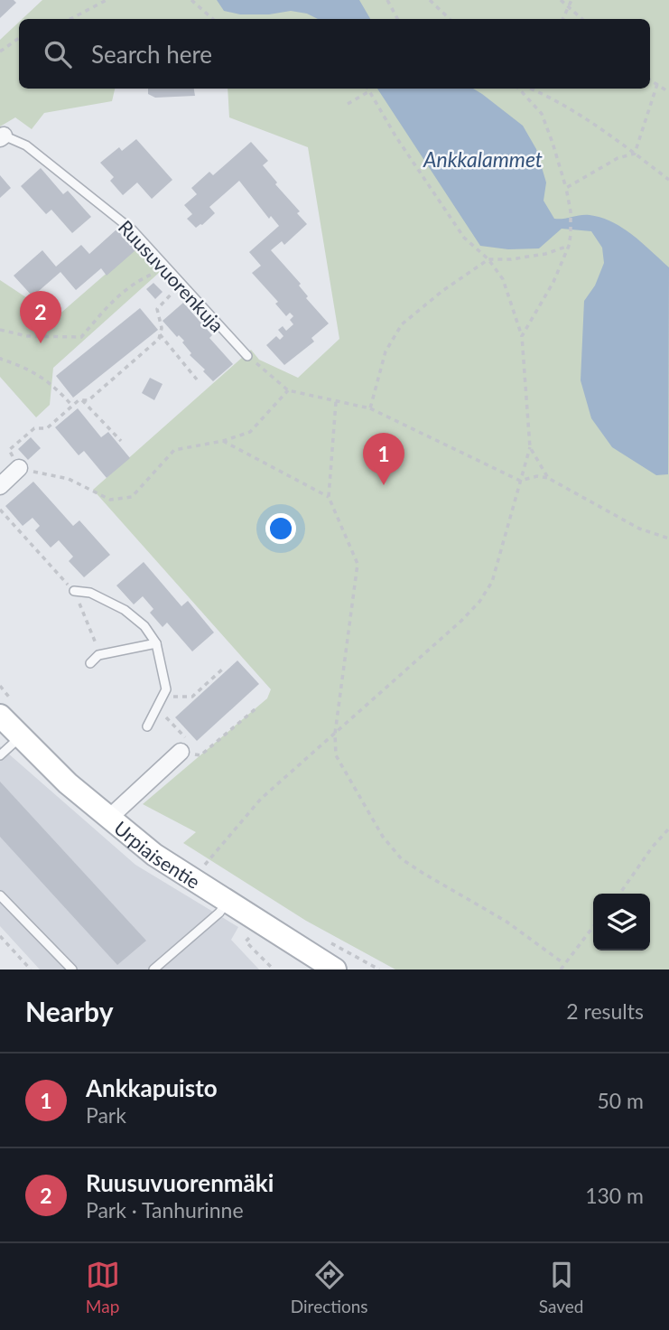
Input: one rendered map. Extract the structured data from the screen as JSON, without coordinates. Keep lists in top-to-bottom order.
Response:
{
  "streets": {
    "main road": ["Urpiaisentie"],
    "lane": ["Ruusuvuorenkuja"]
  },
  "water": ["Ankkalammet"],
  "page": {
    "search": "Search here",
    "pins": ["2", "1"],
    "heading": ["Nearby", "2 results"],
    "list": [
      {
        "mark": "1",
        "name": "Ankkapuisto",
        "note": "Park",
        "value": "50 m"
      },
      {
        "mark": "2",
        "name": "Ruusuvuorenmäki",
        "note": "Park · Tanhurinne",
        "value": "130 m"
      }
    ],
    "nav": ["Map", "Directions", "Saved"]
  }
}
